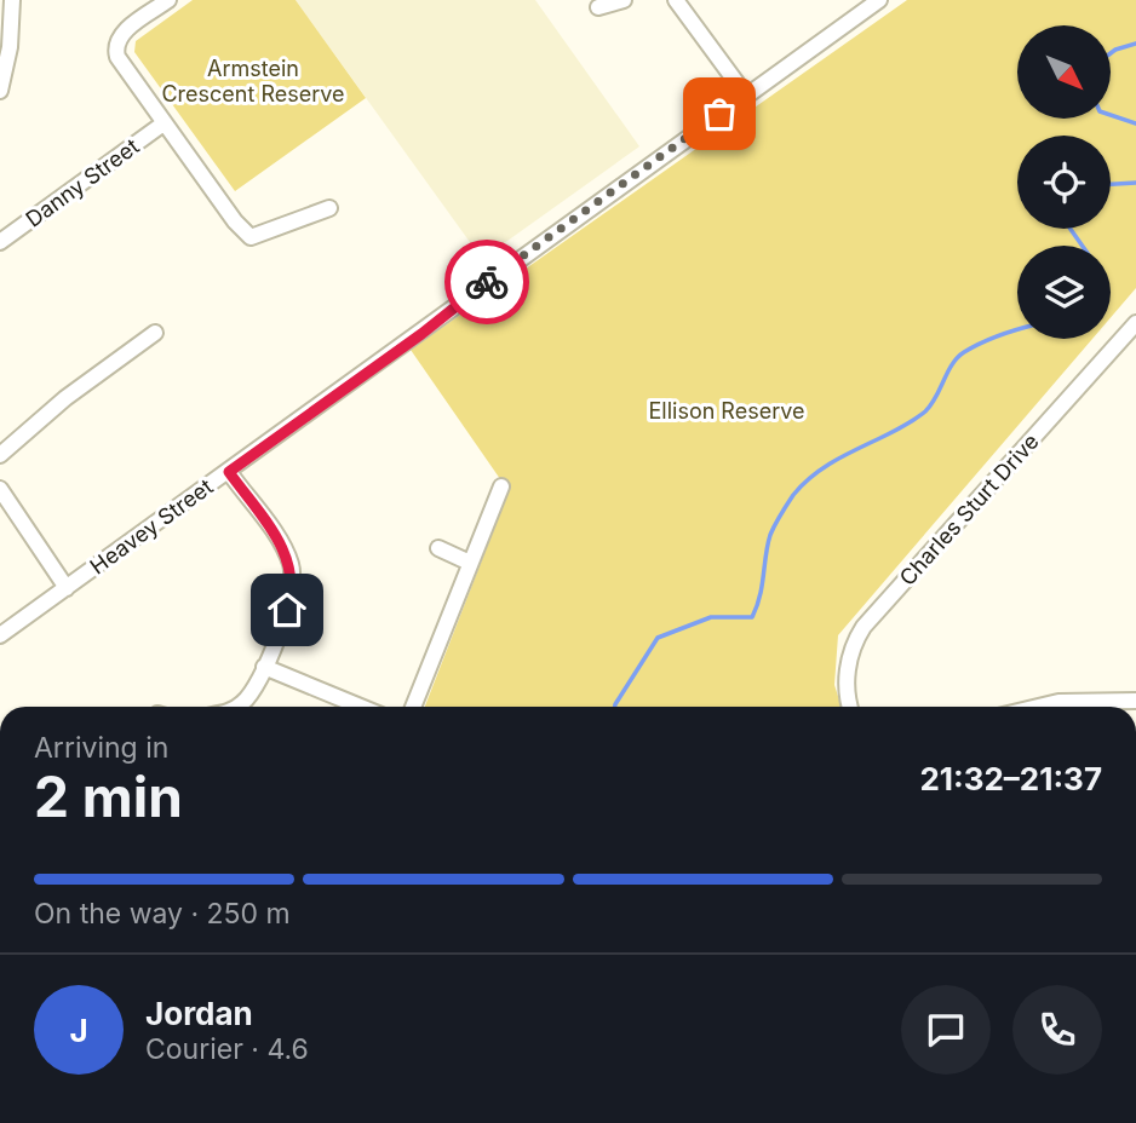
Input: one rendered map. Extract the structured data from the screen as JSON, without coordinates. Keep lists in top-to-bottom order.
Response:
{
  "streets": {
    "street": ["Danny Street", "Charles Sturt Drive", "Heavey Street"]
  },
  "parks": ["Armstein Crescent Reserve", "Ellison Reserve"],
  "north": "bottom right",
  "page": {
    "heading": ["2 min", "Arriving in", "21:32–21:37"],
    "panel": ["Jordan", "Courier · 4.6"],
    "bar": "On the way · 250 m",
    "round": "J"
  }
}
